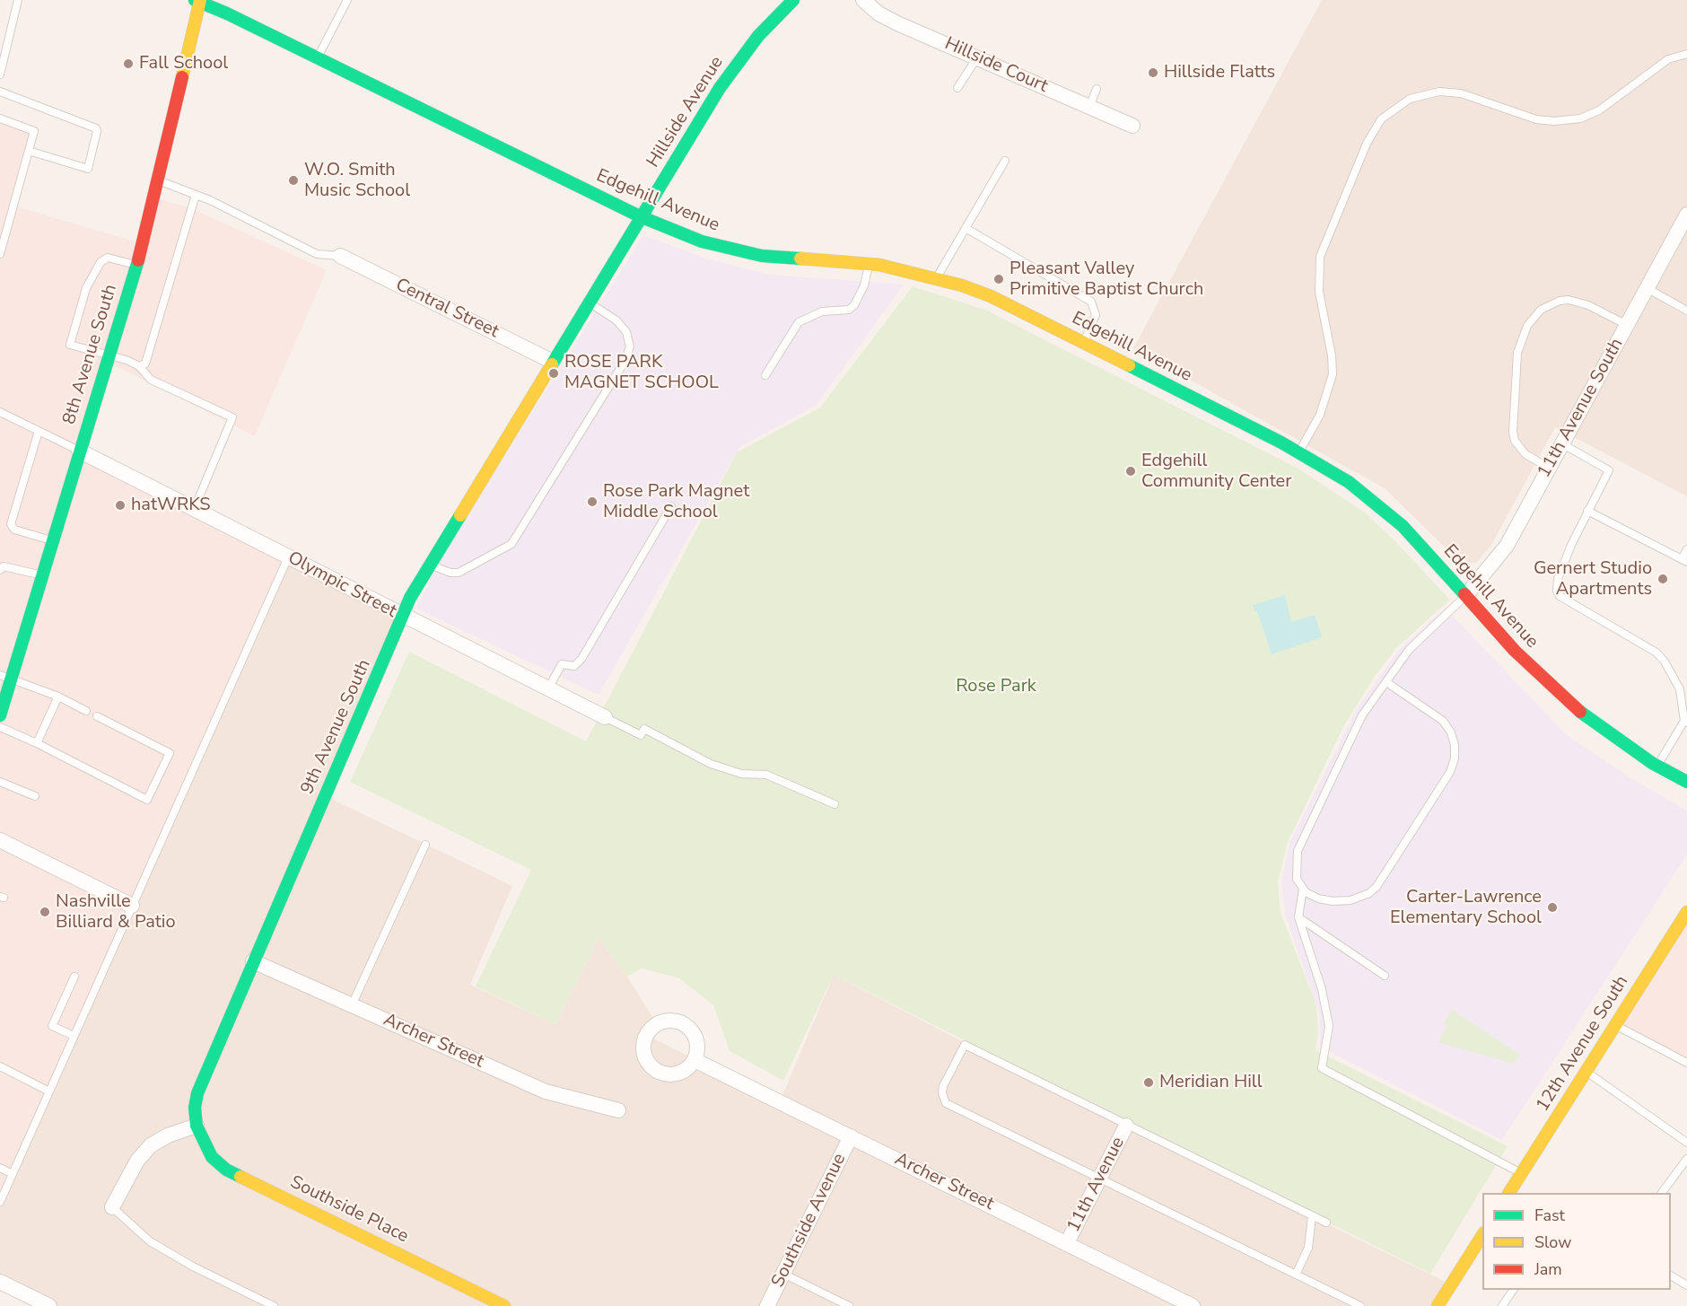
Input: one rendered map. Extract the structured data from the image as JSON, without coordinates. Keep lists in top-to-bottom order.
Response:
{
  "streets": {
    "street": [
      "Hillside Court",
      "Hillside Avenue",
      "Edgehill Avenue",
      "Central Street",
      "8th Avenue South",
      "11th Avenue South",
      "Olympic Street",
      "9th Avenue South",
      "Archer Street",
      "12th Avenue South",
      "11th Avenue",
      "Southside Place",
      "Southside Avenue"
    ]
  },
  "crossings": [
    ["Hillside Avenue", "Edgehill Avenue"],
    ["Hillside Avenue", "Central Street"],
    ["Hillside Avenue", "9th Avenue South"],
    ["Edgehill Avenue", "8th Avenue South"],
    ["Edgehill Avenue", "11th Avenue South"],
    ["Central Street", "9th Avenue South"],
    ["8th Avenue South", "Olympic Street"],
    ["Olympic Street", "9th Avenue South"],
    ["9th Avenue South", "Archer Street"],
    ["9th Avenue South", "Southside Place"],
    ["Archer Street", "11th Avenue"],
    ["Archer Street", "Southside Avenue"]
  ],
  "parks": ["Rose Park"],
  "places": [
    "Fall School",
    "Hillside Flatts",
    "W.O. Smith Music School",
    "Pleasant Valley Primitive Baptist Church",
    "ROSE PARK MAGNET SCHOOL",
    "Edgehill Community Center",
    "Rose Park Magnet Middle School",
    "hatWRKS",
    "Gernert Studio Apartments",
    "Carter-Lawrence Elementary School",
    "Nashville Billiard & Patio",
    "Meridian Hill"
  ],
  "legend": ["Fast", "Slow", "Jam"]
}
